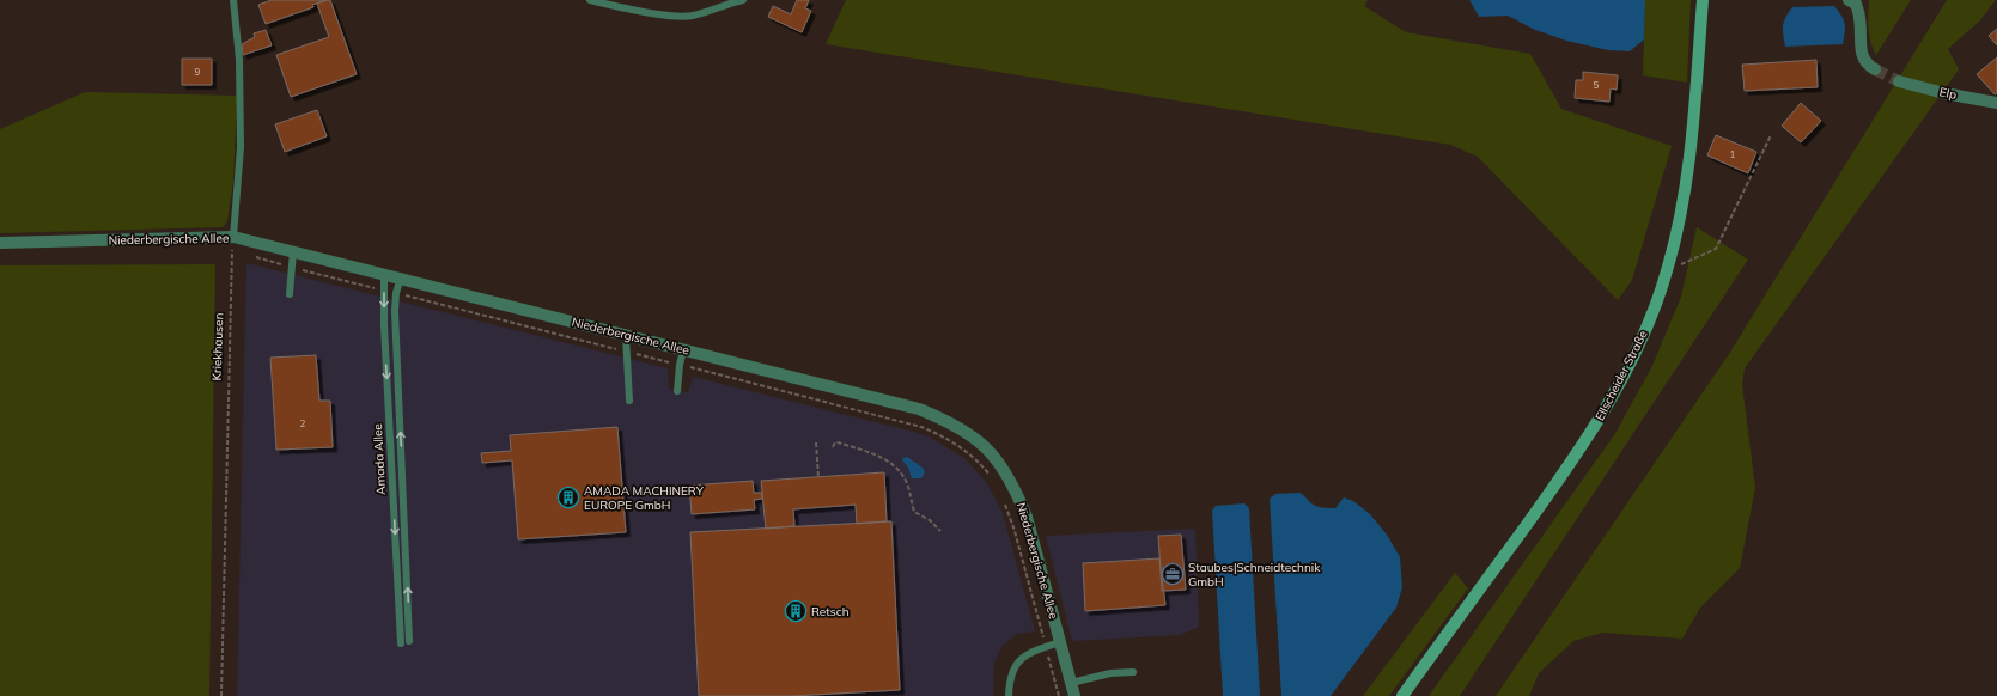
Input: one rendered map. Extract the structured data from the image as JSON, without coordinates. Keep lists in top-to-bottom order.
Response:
{
  "streets": {
    "street": ["Elp", "Niederbergische Allee", "Ellscheider Straße"],
    "lane": ["Amada Allee"],
    "path": ["Kriekhausen"]
  },
  "crossings": [
    ["Niederbergische Allee", "Kriekhausen"],
    ["Niederbergische Allee", "Amada Allee"]
  ],
  "places": {
    "building": ["AMADA MACHINERY EUROPE GmbH", "Retsch"],
    "office": ["Staubes|Schneidtechnik GmbH"]
  },
  "house_numbers": [
    "9",
    "5",
    "1",
    "2"
  ]
}
